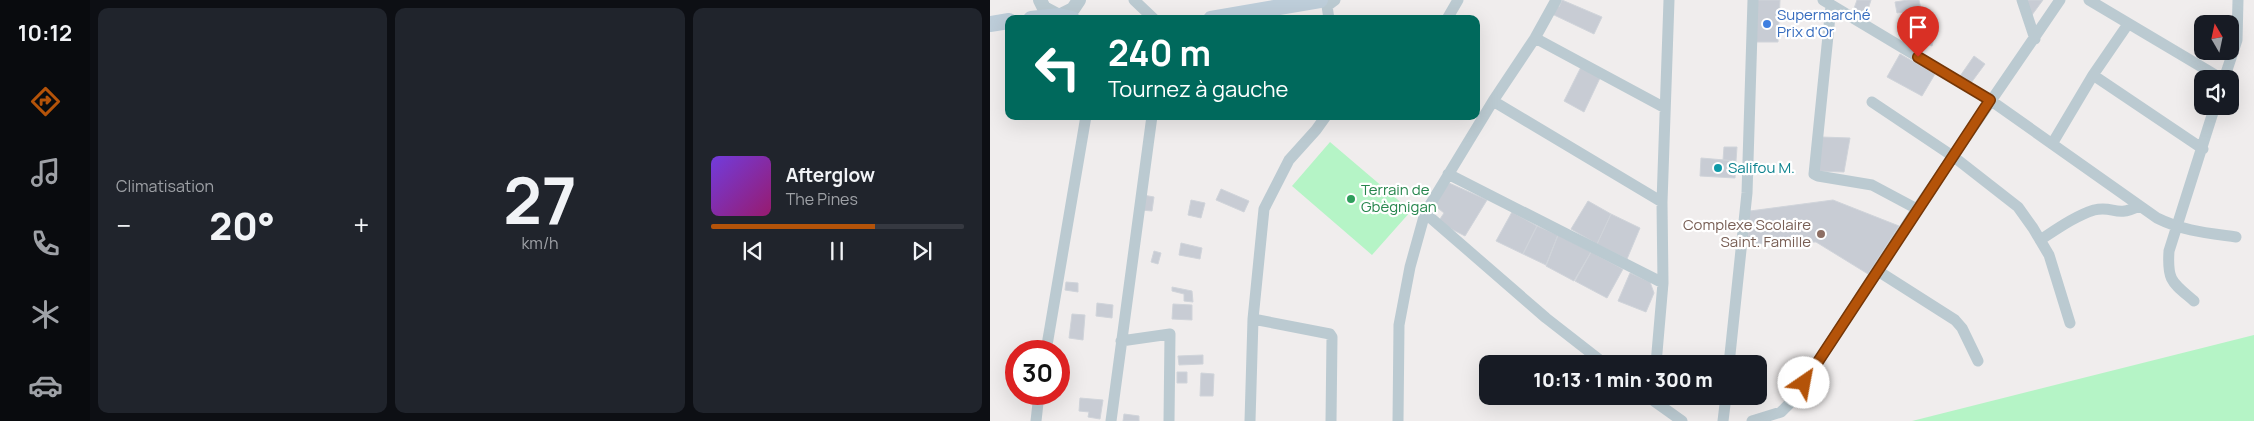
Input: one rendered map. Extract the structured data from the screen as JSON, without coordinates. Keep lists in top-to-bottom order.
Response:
{
  "places": [
    "Supermarché Prix d'Or",
    "Salifou M.",
    "Terrain de Gbègnigan",
    "Complexe Scolaire Saint. Famille"
  ],
  "north": "top",
  "page": {
    "tabs": "10:12",
    "tile": [
      "Climatisation",
      ["27", "km/h"]
    ],
    "turn": ["240 m", "Tournez à gauche"],
    "song": ["Afterglow", "The Pines"],
    "heat": ["−", "20°", "+"],
    "limit": "30",
    "trip": "10:13 · 1 min · 300 m"
  }
}
